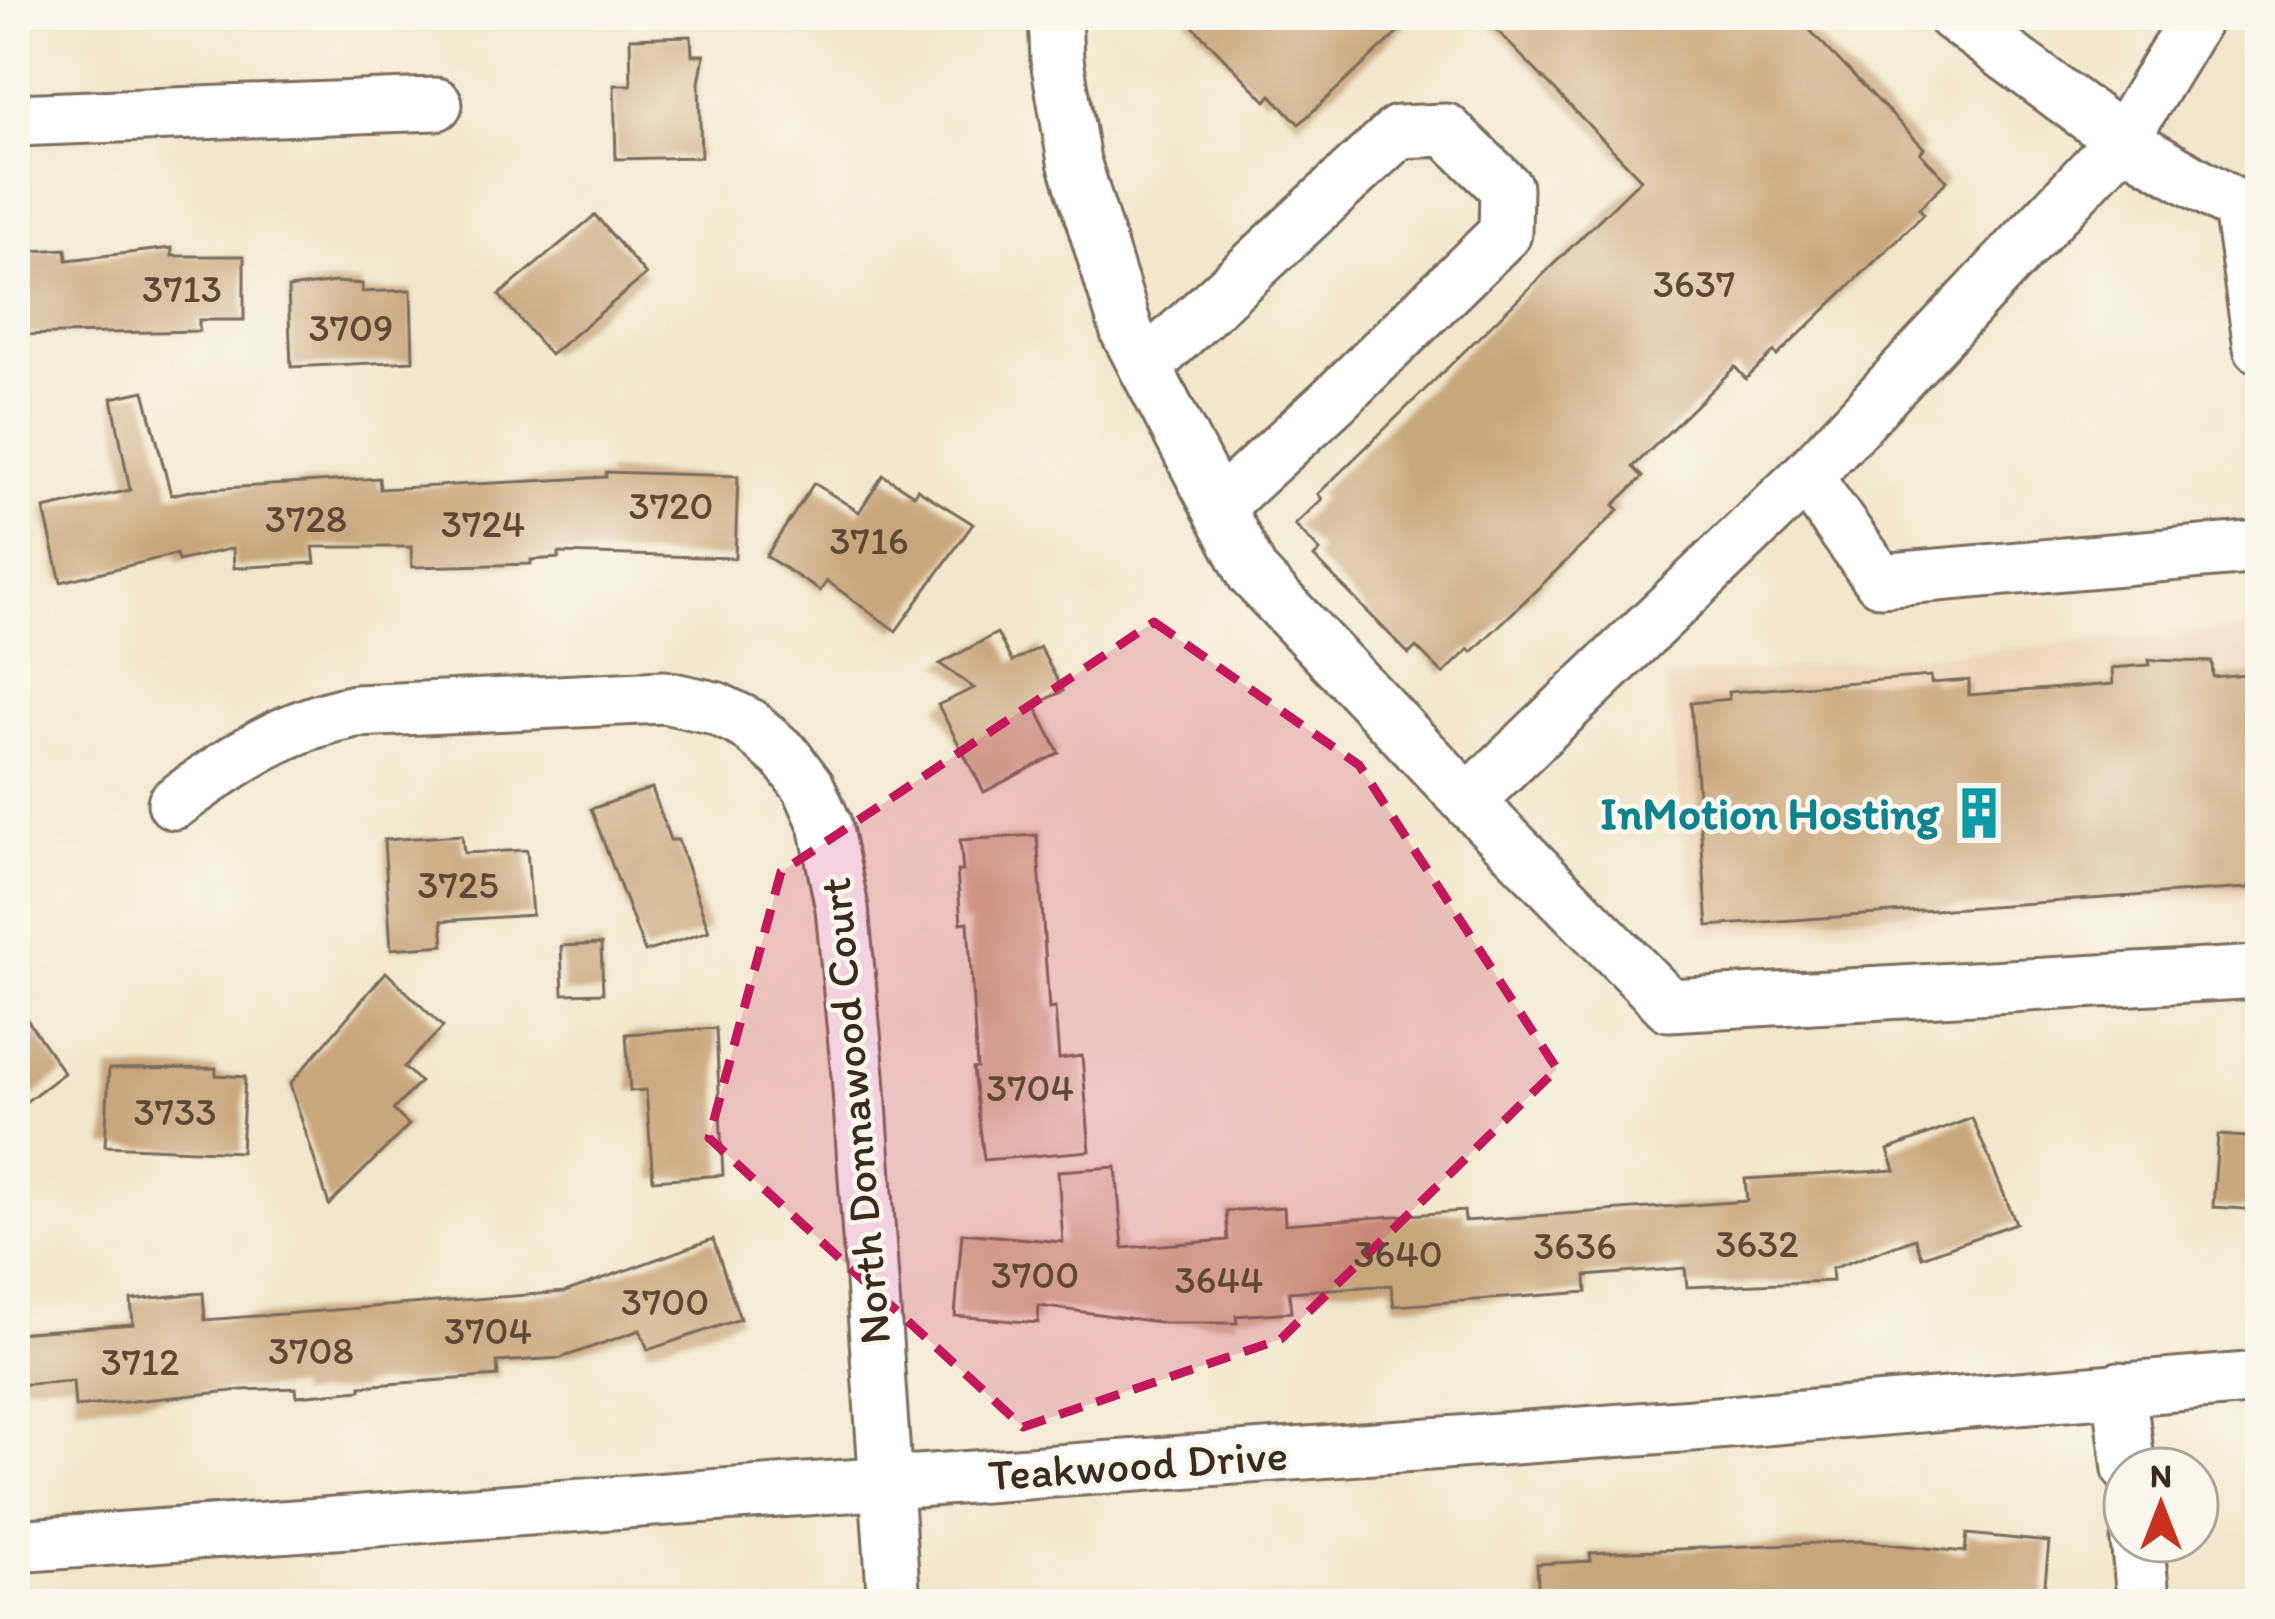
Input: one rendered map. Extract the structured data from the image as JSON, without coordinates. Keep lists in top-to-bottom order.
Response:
{
  "streets": {
    "street": ["North Donnawood Court", "Teakwood Drive"]
  },
  "crossings": [
    ["North Donnawood Court", "Teakwood Drive"]
  ],
  "places": {
    "building": ["InMotion Hosting"]
  },
  "house_numbers": [
    "3637",
    "3713",
    "3709",
    "3720",
    "3728",
    "3724",
    "3716",
    "3725",
    "3704",
    "3733",
    "3632",
    "3636",
    "3640",
    "3700",
    "3644",
    "3700",
    "3704",
    "3708",
    "3712"
  ],
  "north": "top"
}
